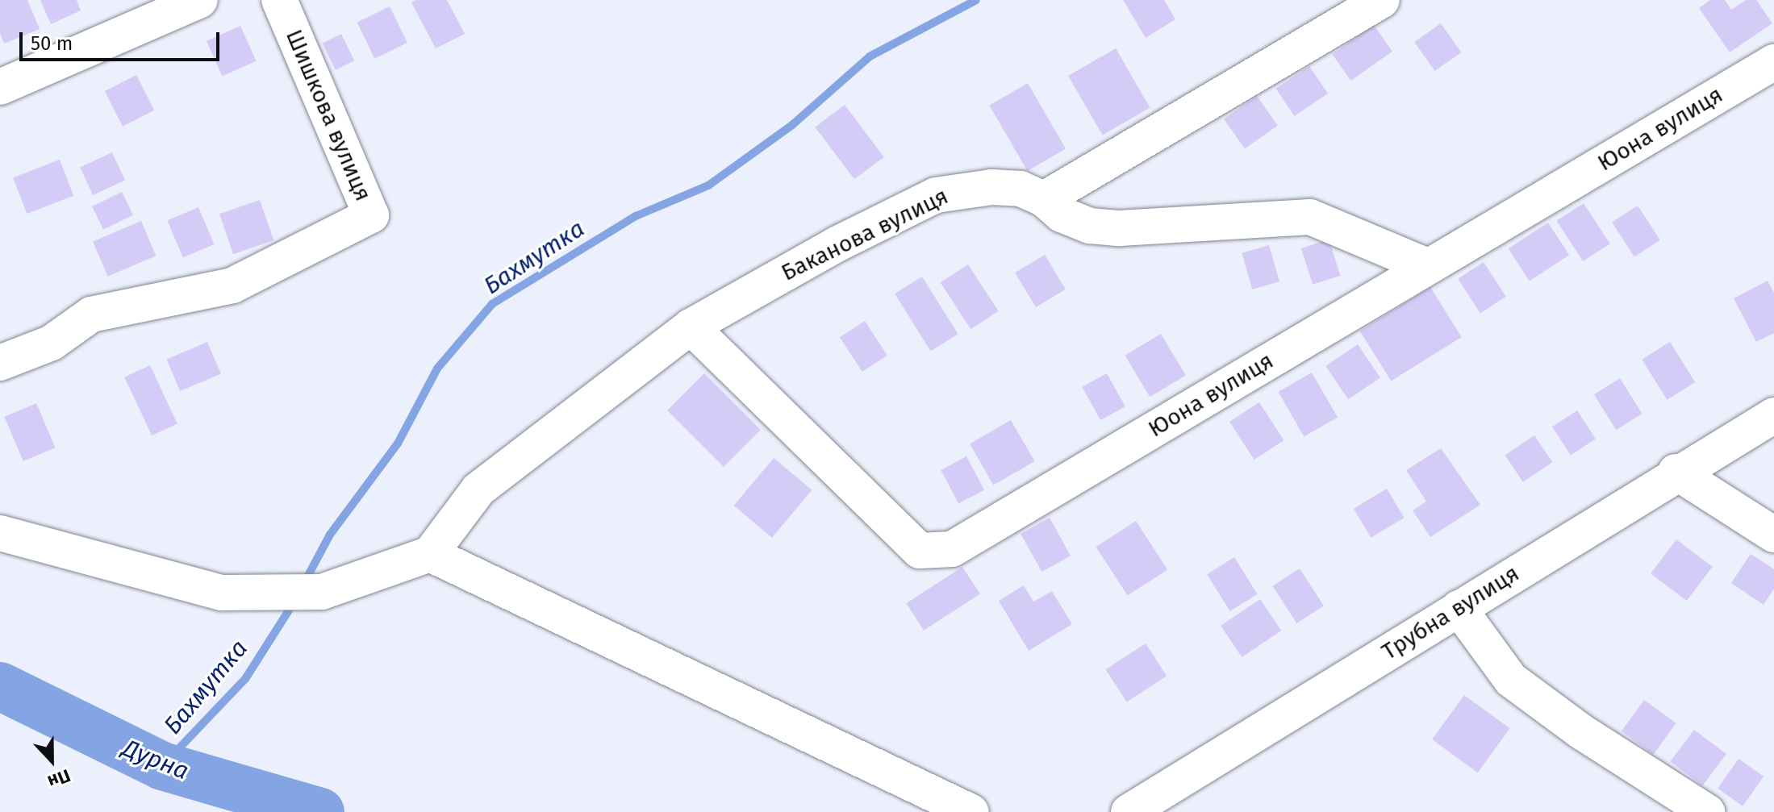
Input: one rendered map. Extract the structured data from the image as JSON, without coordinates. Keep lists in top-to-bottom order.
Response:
{
  "streets": {
    "street": [
      "Шишкова вулиця",
      "Юона вулиця",
      "Баканова вулиця",
      "Трубна вулиця"
    ]
  },
  "crossings": [
    ["Юона вулиця", "Баканова вулиця"]
  ],
  "water": ["Бахмутка", "Дурна"],
  "scale_bar": "50 m",
  "north": "bottom"
}
